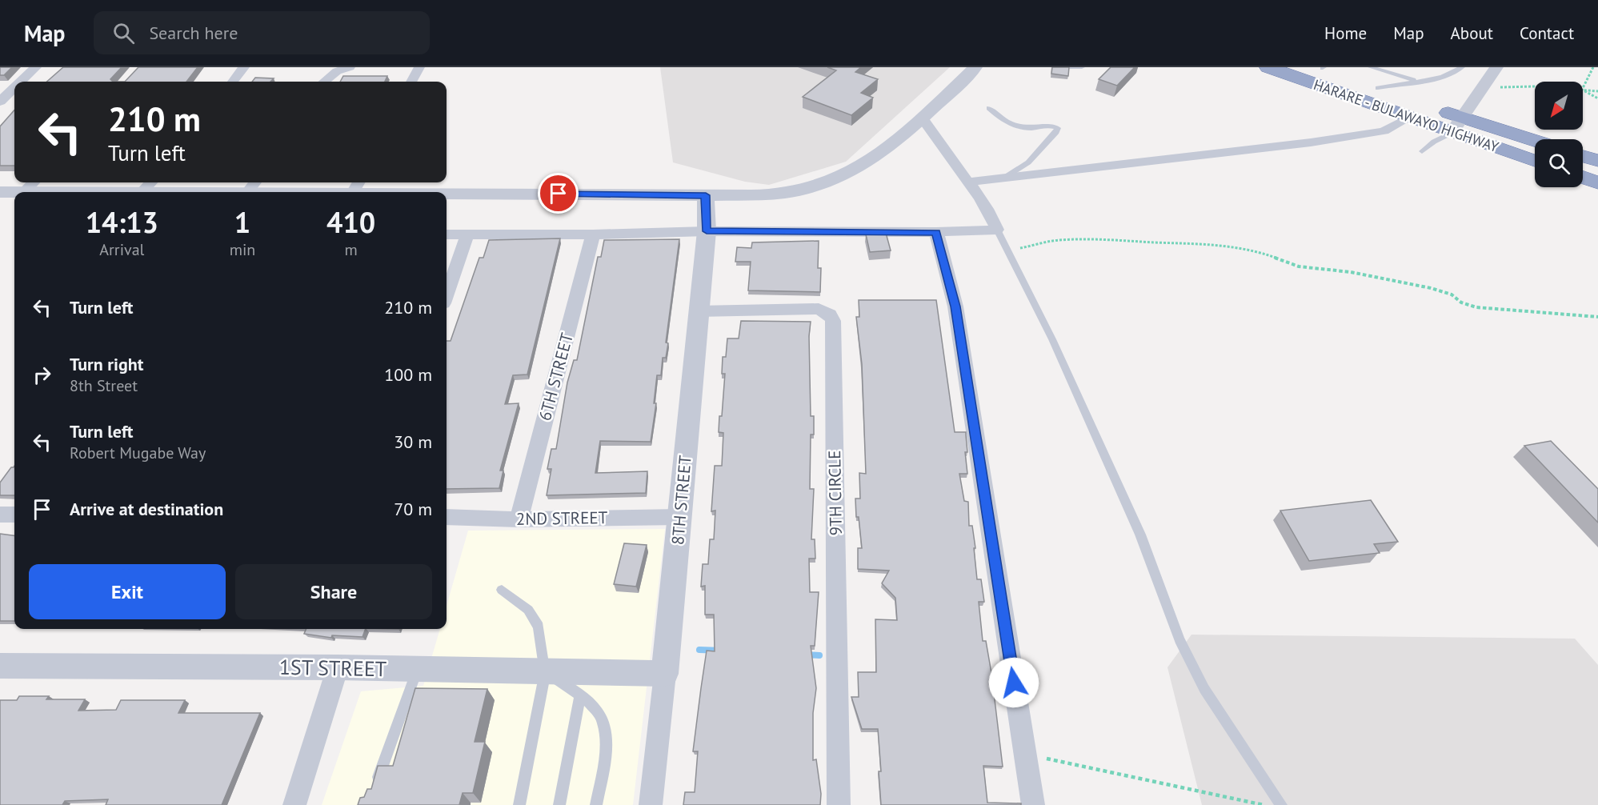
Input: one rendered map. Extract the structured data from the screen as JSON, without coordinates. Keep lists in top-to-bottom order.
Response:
{
  "streets": {
    "highway": ["HARARE - BULAWAYO HIGHWAY"],
    "street": [
      "6TH STREET",
      "9TH CIRCLE",
      "8TH STREET",
      "2ND STREET",
      "1ST STREET"
    ]
  },
  "crossings": [
    ["6TH STREET", "2ND STREET"],
    ["9TH CIRCLE", "8TH STREET"],
    ["8TH STREET", "2ND STREET"],
    ["8TH STREET", "1ST STREET"]
  ],
  "north": "bottom left",
  "page": {
    "header": "Map",
    "search": "Search here",
    "nav": [
      "Home",
      "Map",
      "About",
      "Contact"
    ],
    "turn": ["210 m", "Turn left"],
    "eta": [
      "14:13",
      "Arrival",
      "1",
      "min",
      "410",
      "m"
    ],
    "list": [
      {
        "name": "Turn left",
        "value": "210 m"
      },
      {
        "name": "Turn right",
        "note": "8th Street",
        "value": "100 m"
      },
      {
        "name": "Turn left",
        "note": "Robert Mugabe Way",
        "value": "30 m"
      },
      {
        "name": "Arrive at destination",
        "value": "70 m"
      }
    ],
    "buttons": ["Exit", "Share"]
  }
}
